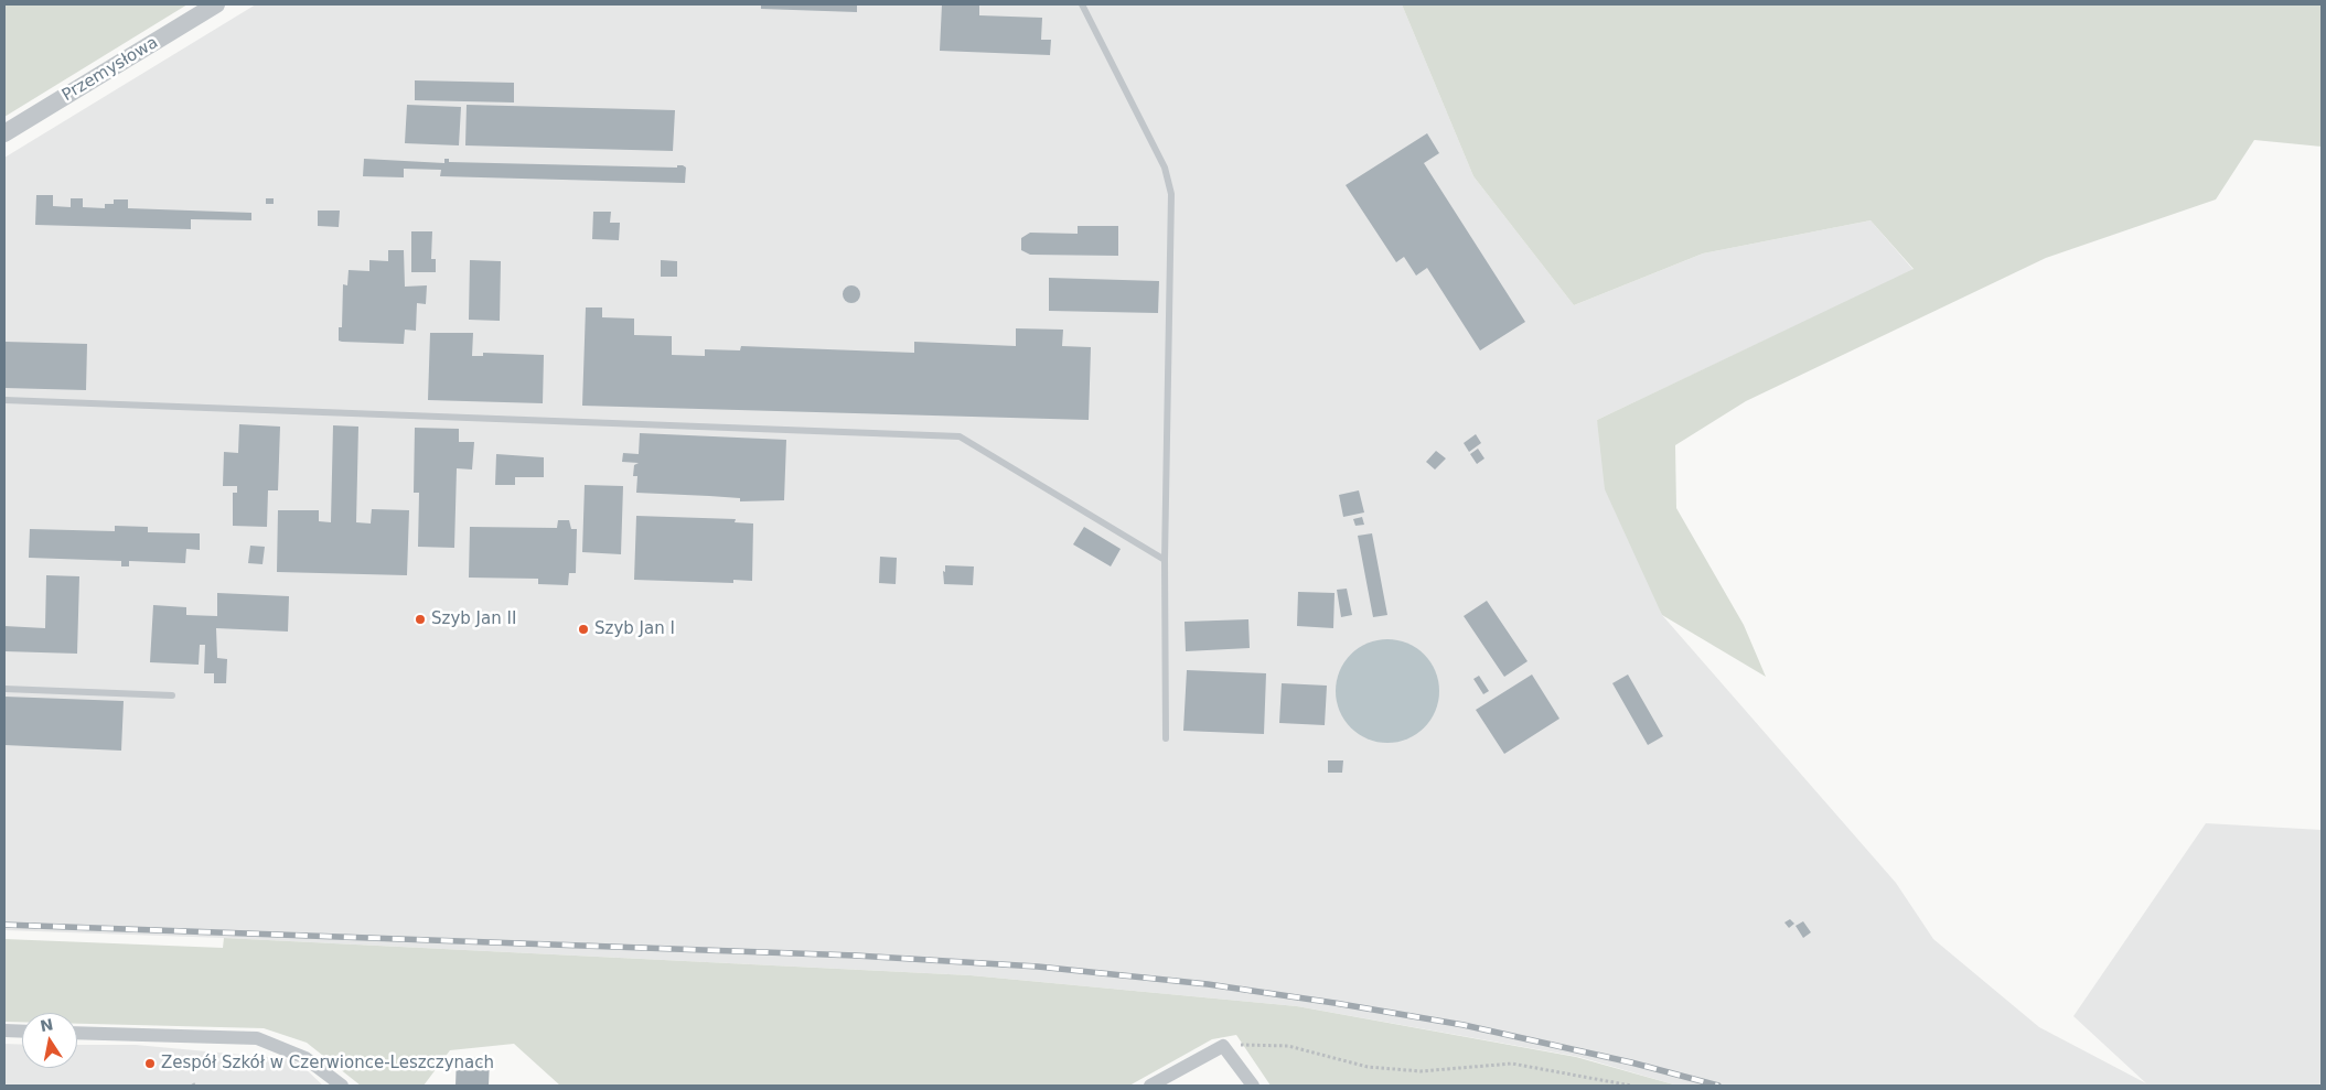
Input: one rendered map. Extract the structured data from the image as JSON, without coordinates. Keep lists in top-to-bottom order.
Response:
{
  "streets": {
    "street": ["Przemysłowa"]
  },
  "places": ["Szyb Jan II", "Szyb Jan I", "Zespół Szkół w Czerwionce-Leszczynach"],
  "north": "top"
}
